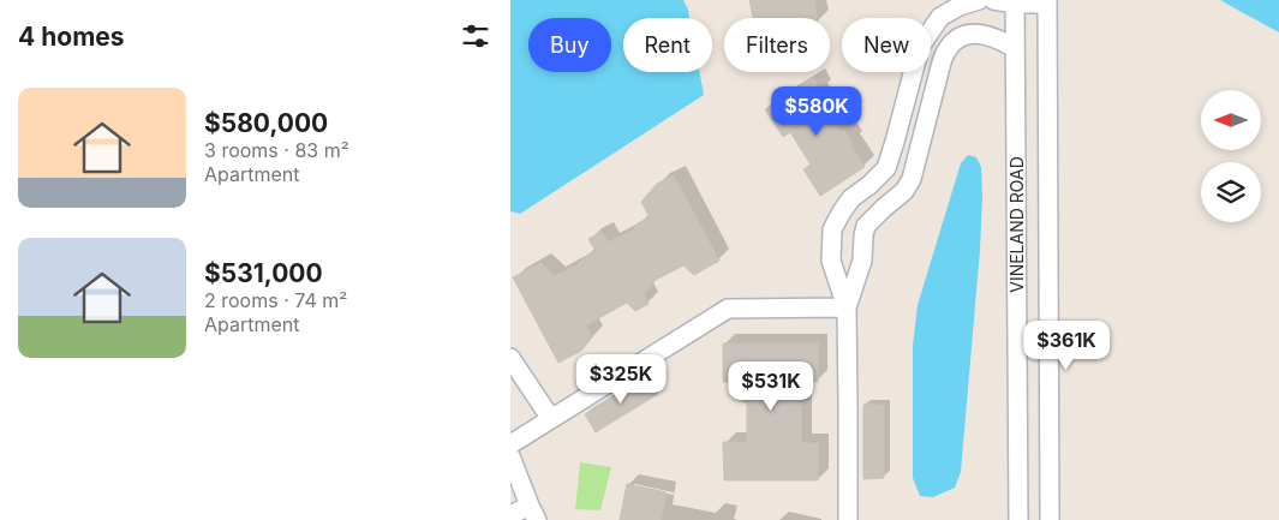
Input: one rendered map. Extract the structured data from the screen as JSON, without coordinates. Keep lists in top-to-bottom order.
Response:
{
  "streets": {
    "street": ["VINELAND ROAD"]
  },
  "north": "left",
  "page": {
    "heading": "4 homes",
    "chip": [
      "Buy",
      "Rent",
      "Filters",
      "New"
    ],
    "list": [
      {
        "name": "$580,000",
        "note": "3 rooms · 83 m² · Apartment"
      },
      {
        "name": "$531,000",
        "note": "2 rooms · 74 m² · Apartment"
      }
    ],
    "price": [
      "$580K",
      "$361K",
      "$325K",
      "$531K"
    ]
  }
}
